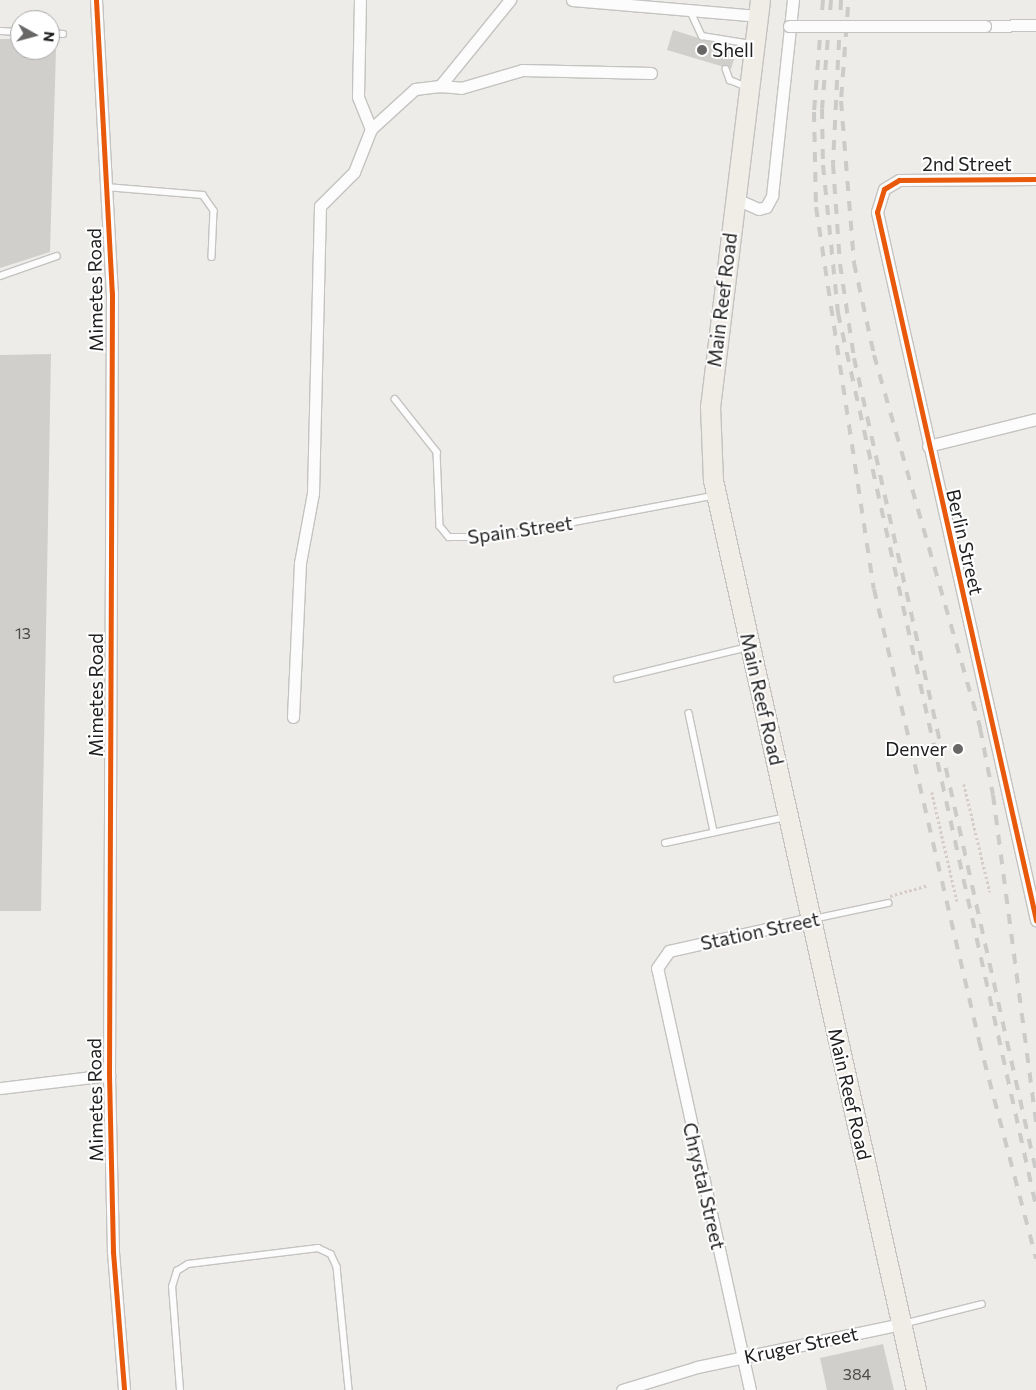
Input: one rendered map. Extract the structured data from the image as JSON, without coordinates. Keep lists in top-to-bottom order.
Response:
{
  "streets": {
    "main road": ["Main Reef Road"],
    "street": [
      "2nd Street",
      "Mimetes Road",
      "Berlin Street",
      "Station Street",
      "Chrystal Street",
      "Kruger Street"
    ],
    "lane": ["Spain Street"]
  },
  "crossings": [
    ["2nd Street", "Berlin Street"],
    ["Main Reef Road", "Spain Street"],
    ["Main Reef Road", "Station Street"],
    ["Main Reef Road", "Kruger Street"],
    ["Station Street", "Chrystal Street"],
    ["Chrystal Street", "Kruger Street"]
  ],
  "places": ["Shell", "Denver"],
  "house_numbers": ["13", "384"],
  "north": "right"
}
